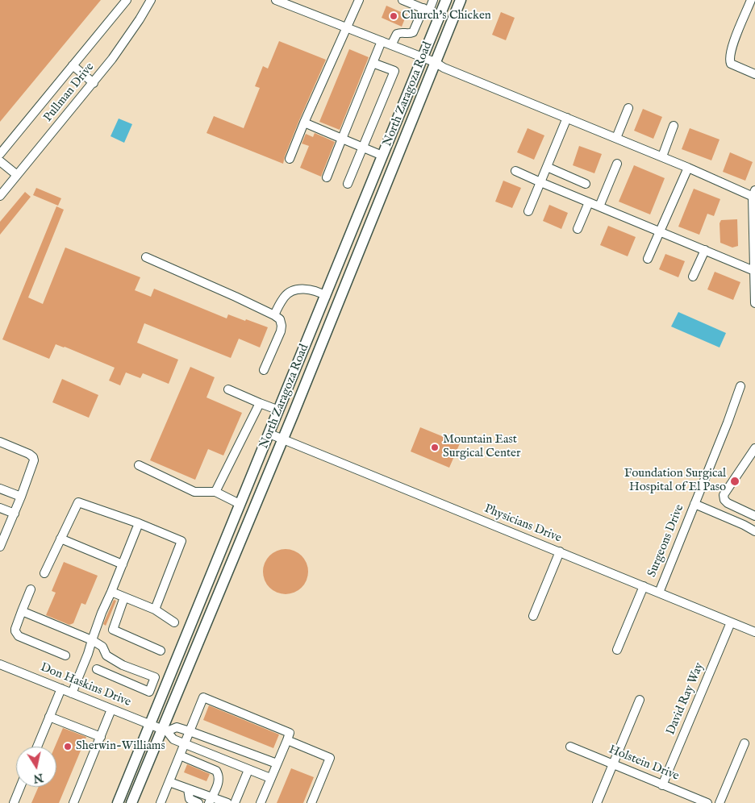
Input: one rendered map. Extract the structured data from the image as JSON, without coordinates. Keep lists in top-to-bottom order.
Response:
{
  "streets": {
    "main road": ["North Zaragoza Road"],
    "street": [
      "Pullman Drive",
      "Physicians Drive",
      "Surgeons Drive",
      "Don Haskins Drive",
      "David Ray Way",
      "Holstein Drive"
    ]
  },
  "crossings": [
    ["North Zaragoza Road", "Physicians Drive"],
    ["North Zaragoza Road", "Don Haskins Drive"],
    ["Physicians Drive", "Surgeons Drive"],
    ["Physicians Drive", "David Ray Way"],
    ["David Ray Way", "Holstein Drive"]
  ],
  "places": [
    "Church's Chicken",
    "Mountain East Surgical Center",
    "Foundation Surgical Hospital of El Paso",
    "Sherwin-Williams"
  ],
  "north": "bottom"
}
